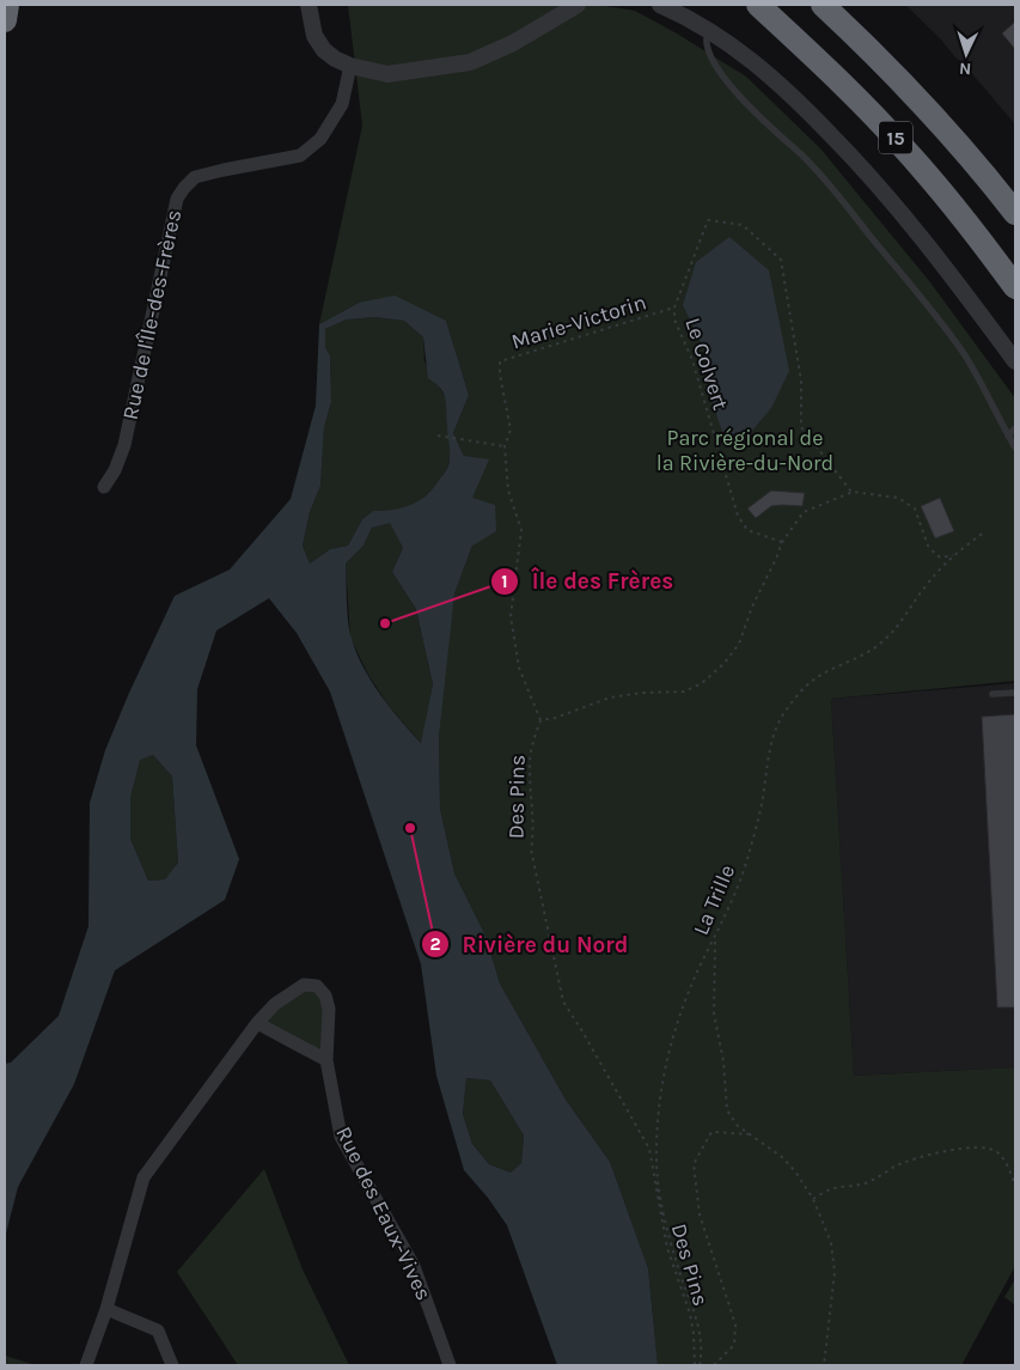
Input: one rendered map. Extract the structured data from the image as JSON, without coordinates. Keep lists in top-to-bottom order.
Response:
{
  "streets": {
    "highway": ["15"],
    "street": ["Rue de l'Île-des-Frères", "Rue des Eaux-Vives"],
    "path": [
      "Marie-Victorin",
      "Le Colvert",
      "Des Pins",
      "La Trille"
    ]
  },
  "crossings": [
    ["Marie-Victorin", "Le Colvert"],
    ["Marie-Victorin", "Des Pins"],
    ["Des Pins", "La Trille"]
  ],
  "parks": ["Parc régional de la Rivière-du-Nord"],
  "places": ["Île des Frères", "Rivière du Nord"],
  "north": "bottom"
}
